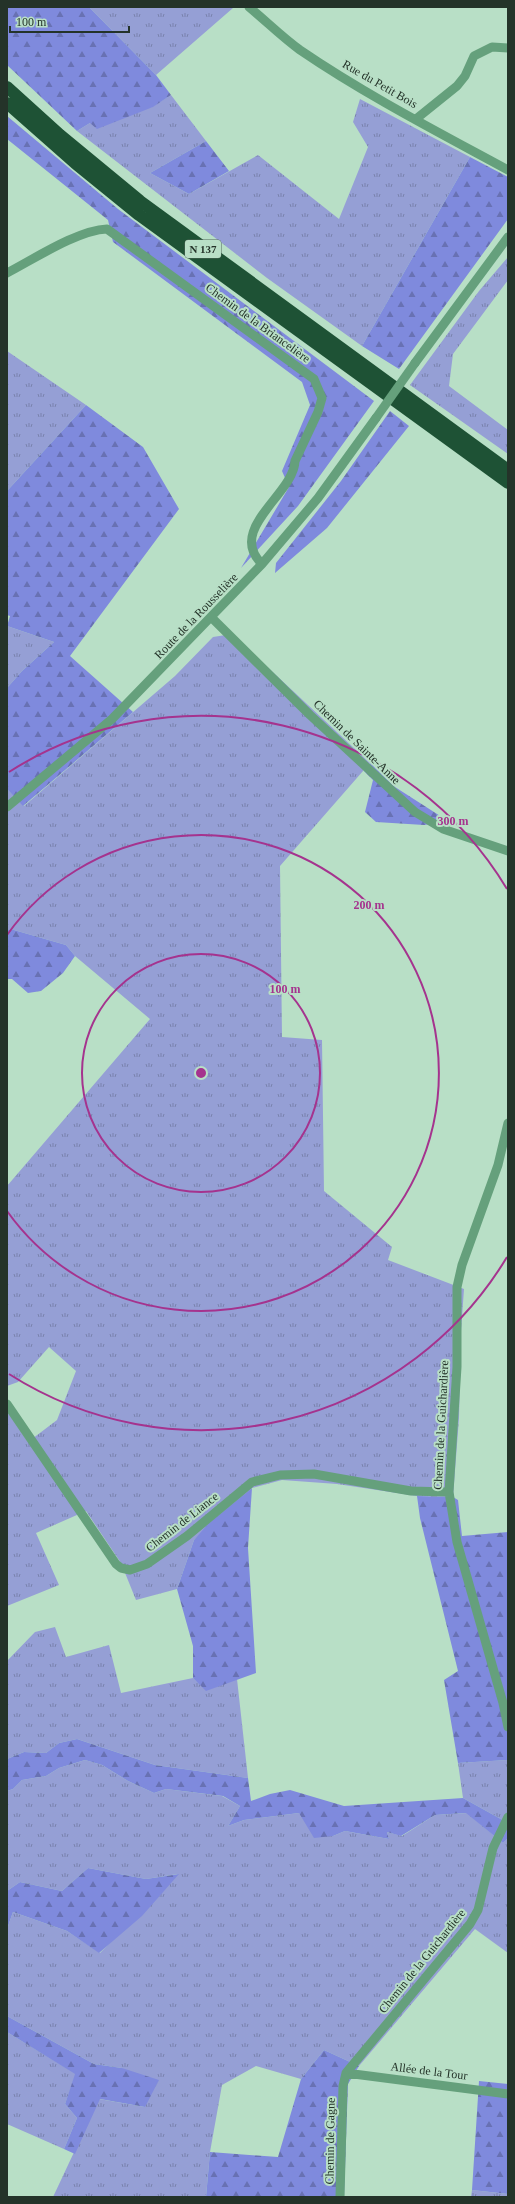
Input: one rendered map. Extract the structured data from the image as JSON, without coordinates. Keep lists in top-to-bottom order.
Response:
{
  "streets": {
    "highway": ["N 137"],
    "street": [
      "Rue du Petit Bois",
      "Chemin de la Briancelière",
      "Route de la Rousselière",
      "Chemin de Sainte-Anne",
      "Chemin de la Guichardière",
      "Chemin de Liance",
      "Allée de la Tour",
      "Chemin de Gagne"
    ]
  },
  "crossings": [
    ["Chemin de la Briancelière", "Route de la Rousselière"],
    ["Route de la Rousselière", "Chemin de Sainte-Anne"],
    ["Chemin de la Guichardière", "Chemin de Liance"],
    ["Chemin de la Guichardière", "Allée de la Tour"],
    ["Chemin de la Guichardière", "Chemin de Gagne"]
  ],
  "scale_bar": "100 m",
  "rings": ["300 m", "200 m", "100 m"]
}
